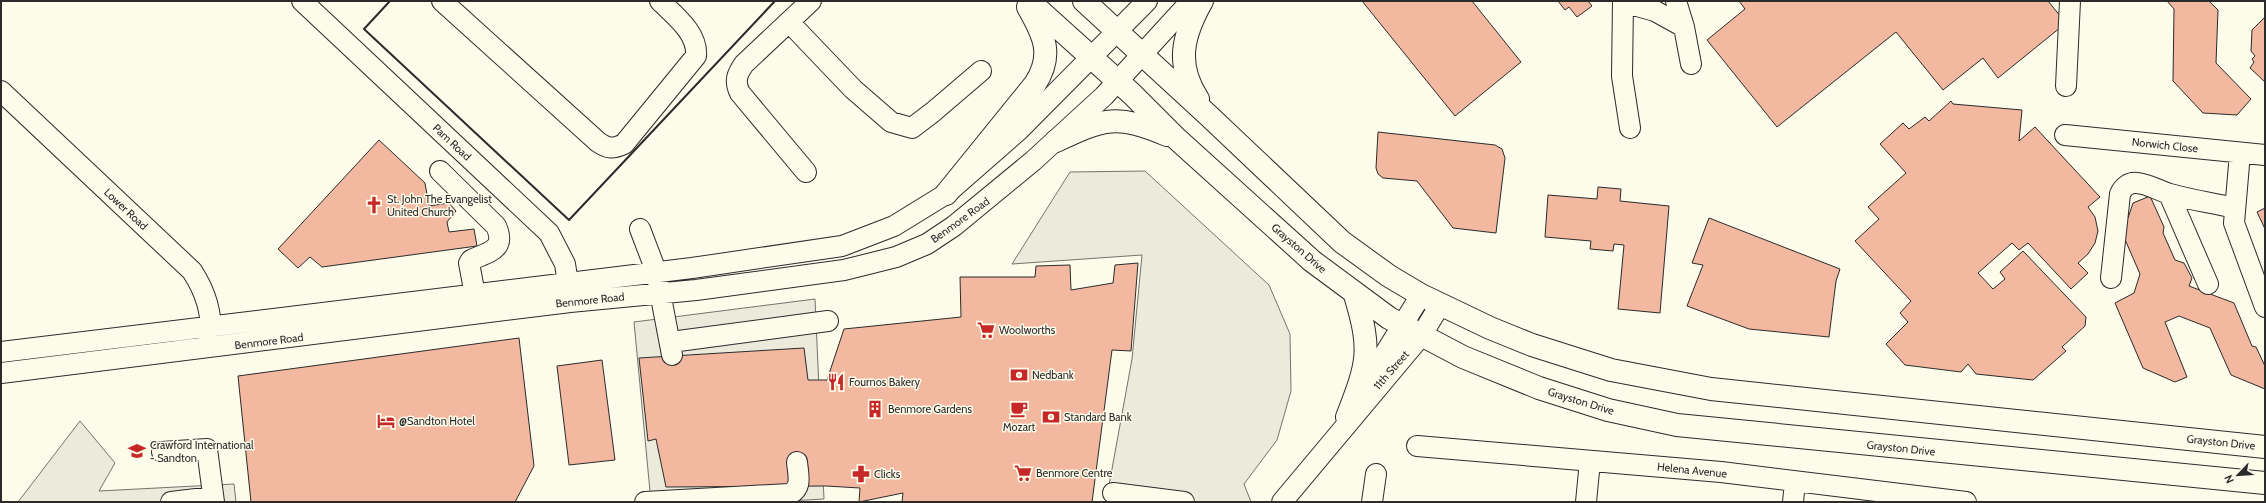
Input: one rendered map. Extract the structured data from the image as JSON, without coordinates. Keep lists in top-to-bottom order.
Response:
{
  "streets": {
    "main road": ["Grayston Drive"],
    "street": [
      "Pam Road",
      "Norwich Close",
      "Lower Road",
      "Benmore Road",
      "11th Street",
      "Helena Avenue"
    ]
  },
  "crossings": [
    ["Pam Road", "Benmore Road"],
    ["Lower Road", "Benmore Road"],
    ["Benmore Road", "Grayston Drive"],
    ["Grayston Drive", "11th Street"]
  ],
  "places": {
    "church": ["St. John The Evangelist United Church"],
    "supermarket": ["Woolworths", "Benmore Centre"],
    "bank": ["Nedbank", "Standard Bank"],
    "restaurant": ["Fournos Bakery"],
    "building": ["Benmore Gardens"],
    "cafe": ["Mozart"],
    "hotel": ["@Sandton Hotel"],
    "school or university": ["Crawford International - Sandton"],
    "pharmacy": ["Clicks"]
  },
  "north": "bottom left"
}
